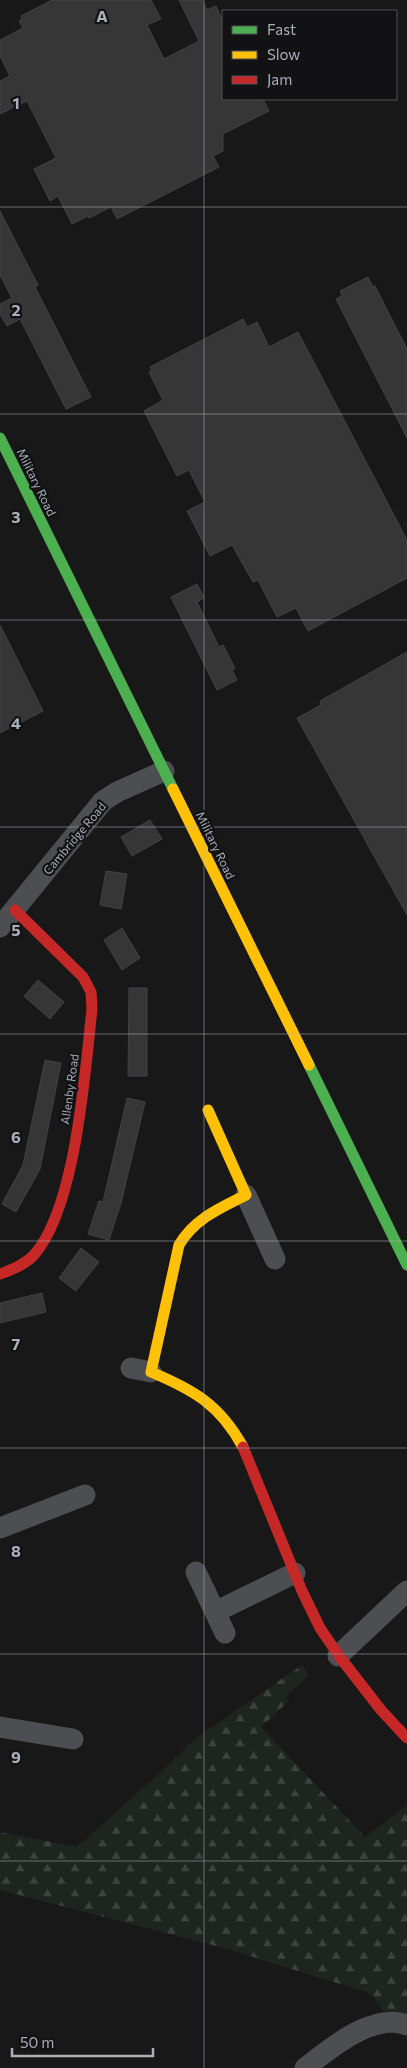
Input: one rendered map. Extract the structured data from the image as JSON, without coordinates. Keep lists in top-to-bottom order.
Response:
{
  "streets": {
    "street": ["Military Road", "Cambridge Road", "Allenby Road"]
  },
  "crossings": [
    ["Military Road", "Cambridge Road"],
    ["Cambridge Road", "Allenby Road"]
  ],
  "legend": ["Fast", "Slow", "Jam"],
  "scale_bar": "50 m",
  "grid": {
    "columns": ["A"],
    "rows": [
      "1",
      "2",
      "3",
      "4",
      "5",
      "6",
      "7",
      "8",
      "9"
    ]
  }
}
